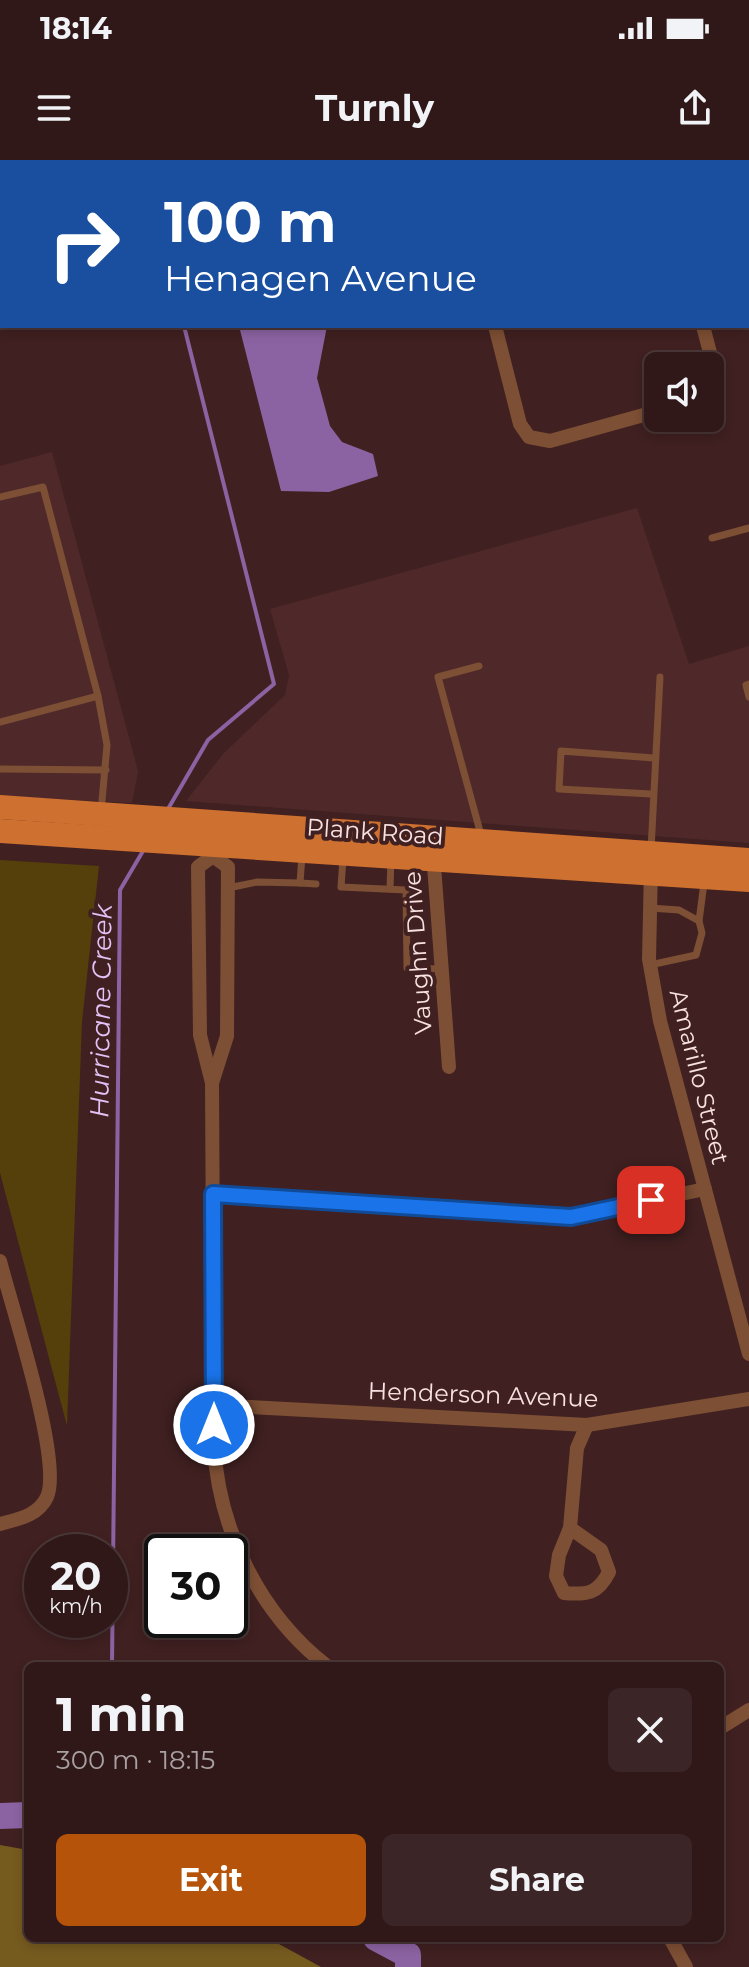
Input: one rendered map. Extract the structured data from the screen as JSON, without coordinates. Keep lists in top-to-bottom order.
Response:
{
  "streets": {
    "main road": ["Plank Road"],
    "street": ["Vaughn Drive", "Amarillo Street", "Henderson Avenue"]
  },
  "crossings": [
    ["Plank Road", "Vaughn Drive"],
    ["Plank Road", "Amarillo Street"]
  ],
  "water": ["Hurricane Creek"],
  "page": {
    "status": "18:14",
    "header": "Turnly",
    "turn": ["100 m", "Henagen Avenue"],
    "speed": "20 km/h",
    "limit": "30",
    "heading": ["1 min", "300 m · 18:15"],
    "buttons": ["Exit", "Share"]
  }
}
